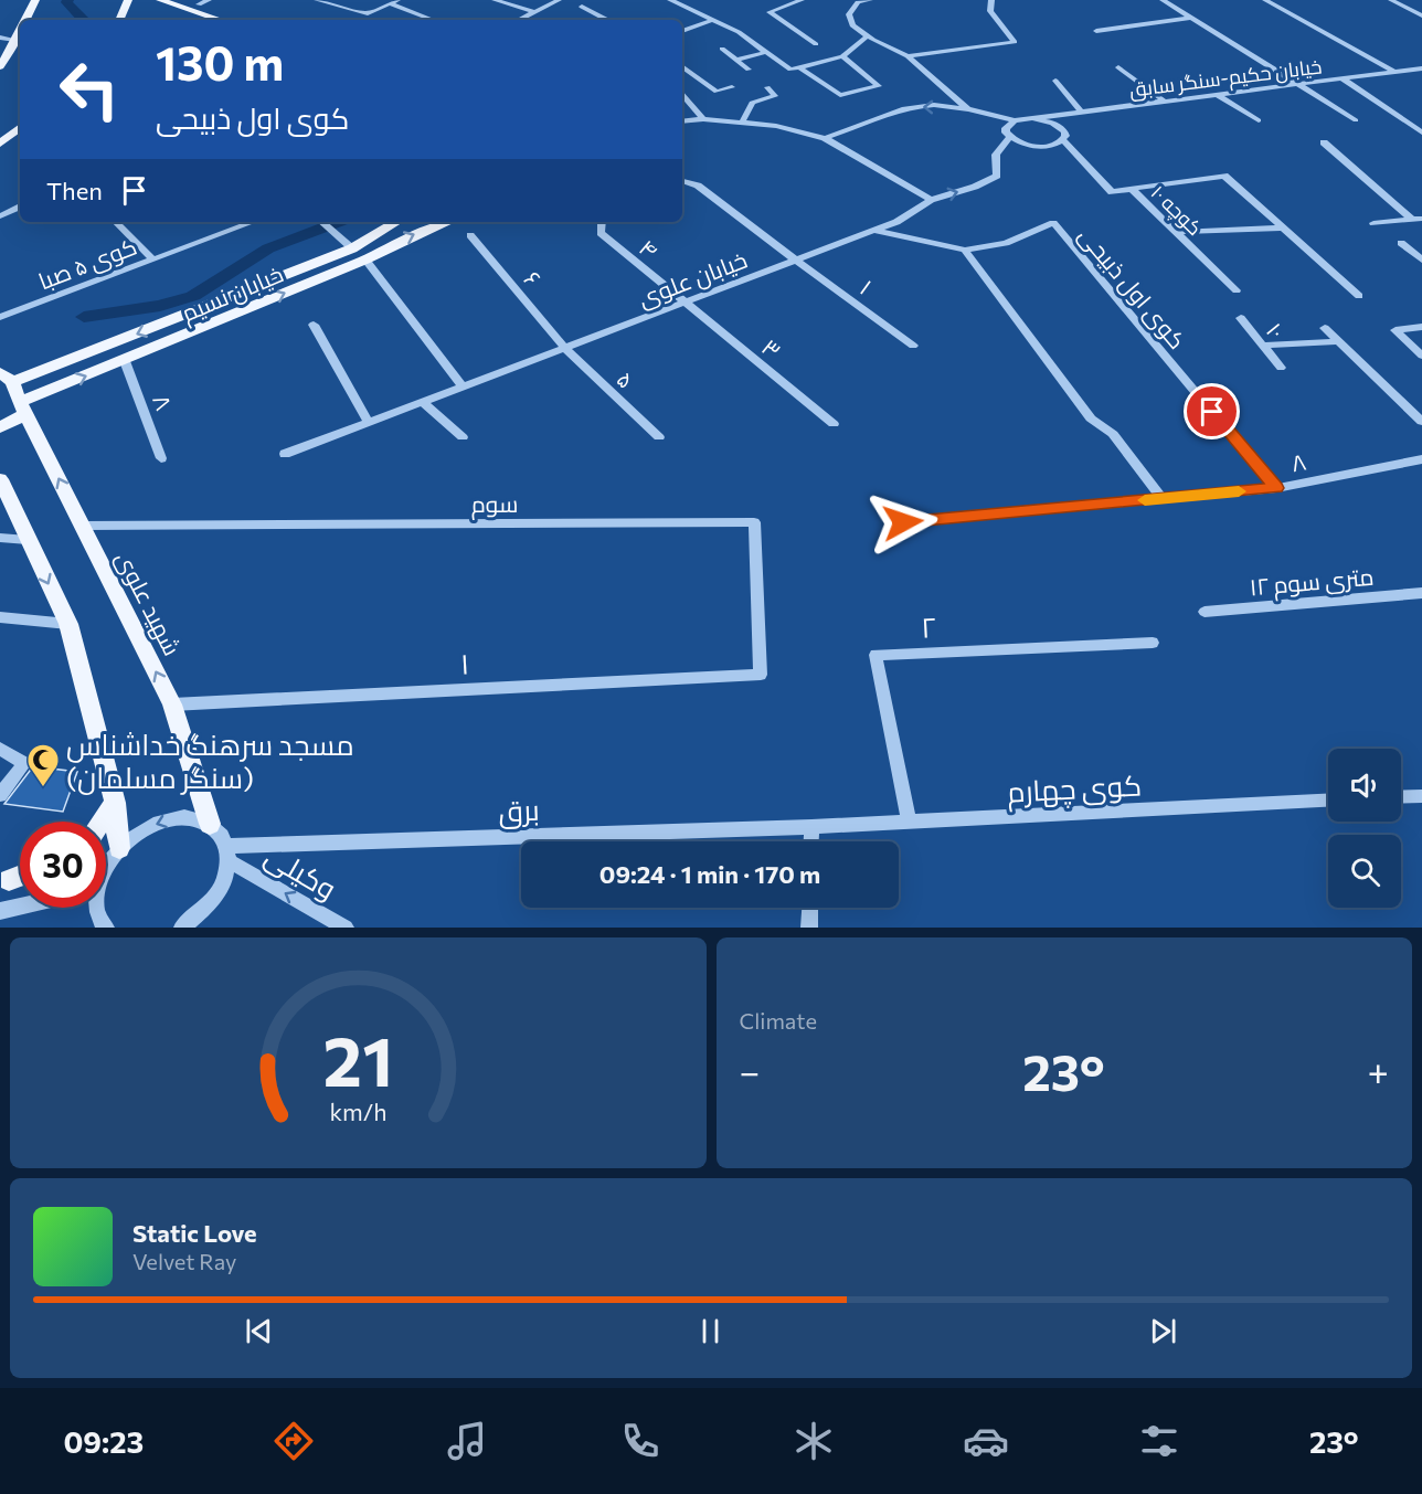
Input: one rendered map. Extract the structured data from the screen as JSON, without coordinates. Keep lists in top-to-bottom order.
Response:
{
  "streets": {
    "main road": ["خیابان نسیم", "شهید علوی"],
    "street": [
      "خیابان حکیم-سنگر سابق",
      "کوچه ۱۰",
      "۴",
      "کوی ۵ صبا",
      "۶",
      "خیابان علوی",
      "۱",
      "کوی اول ذبیحی",
      "۱۰",
      "۳",
      "۵",
      "۸",
      "سوم",
      "۱۲ متری سوم",
      "۲",
      "کوی چهارم",
      "برق",
      "وکیلی"
    ]
  },
  "crossings": [
    ["۴", "خیابان علوی"],
    ["۴", "۳"],
    ["۶", "خیابان علوی"],
    ["۶", "۵"],
    ["خیابان علوی", "۱"],
    ["خیابان علوی", "کوی اول ذبیحی"],
    ["خیابان علوی", "۳"],
    ["خیابان علوی", "۵"],
    ["۱", "سوم"],
    ["۱", "شهید علوی"],
    ["کوی اول ذبیحی", "۸"],
    ["خیابان نسیم", "۸"],
    ["خیابان نسیم", "شهید علوی"],
    ["سوم", "شهید علوی"],
    ["شهید علوی", "وکیلی"],
    ["۲", "کوی چهارم"],
    ["کوی چهارم", "برق"],
    ["برق", "وکیلی"]
  ],
  "one_way": ["وکیلی"],
  "places": {
    "mosque": ["مسجد سرهنگ خداشناس (سنگر مسلمان)"]
  },
  "page": {
    "turn": ["130 m", "کوی اول ذبیحی"],
    "then": "Then",
    "limit": "30",
    "trip": "09:24 · 1 min · 170 m",
    "tile": "Climate",
    "heat": ["−", "23°", "+"],
    "song": ["Static Love", "Velvet Ray"],
    "tabs": ["09:23", "23°"],
    "gauge": ["21", "km/h"]
  }
}
